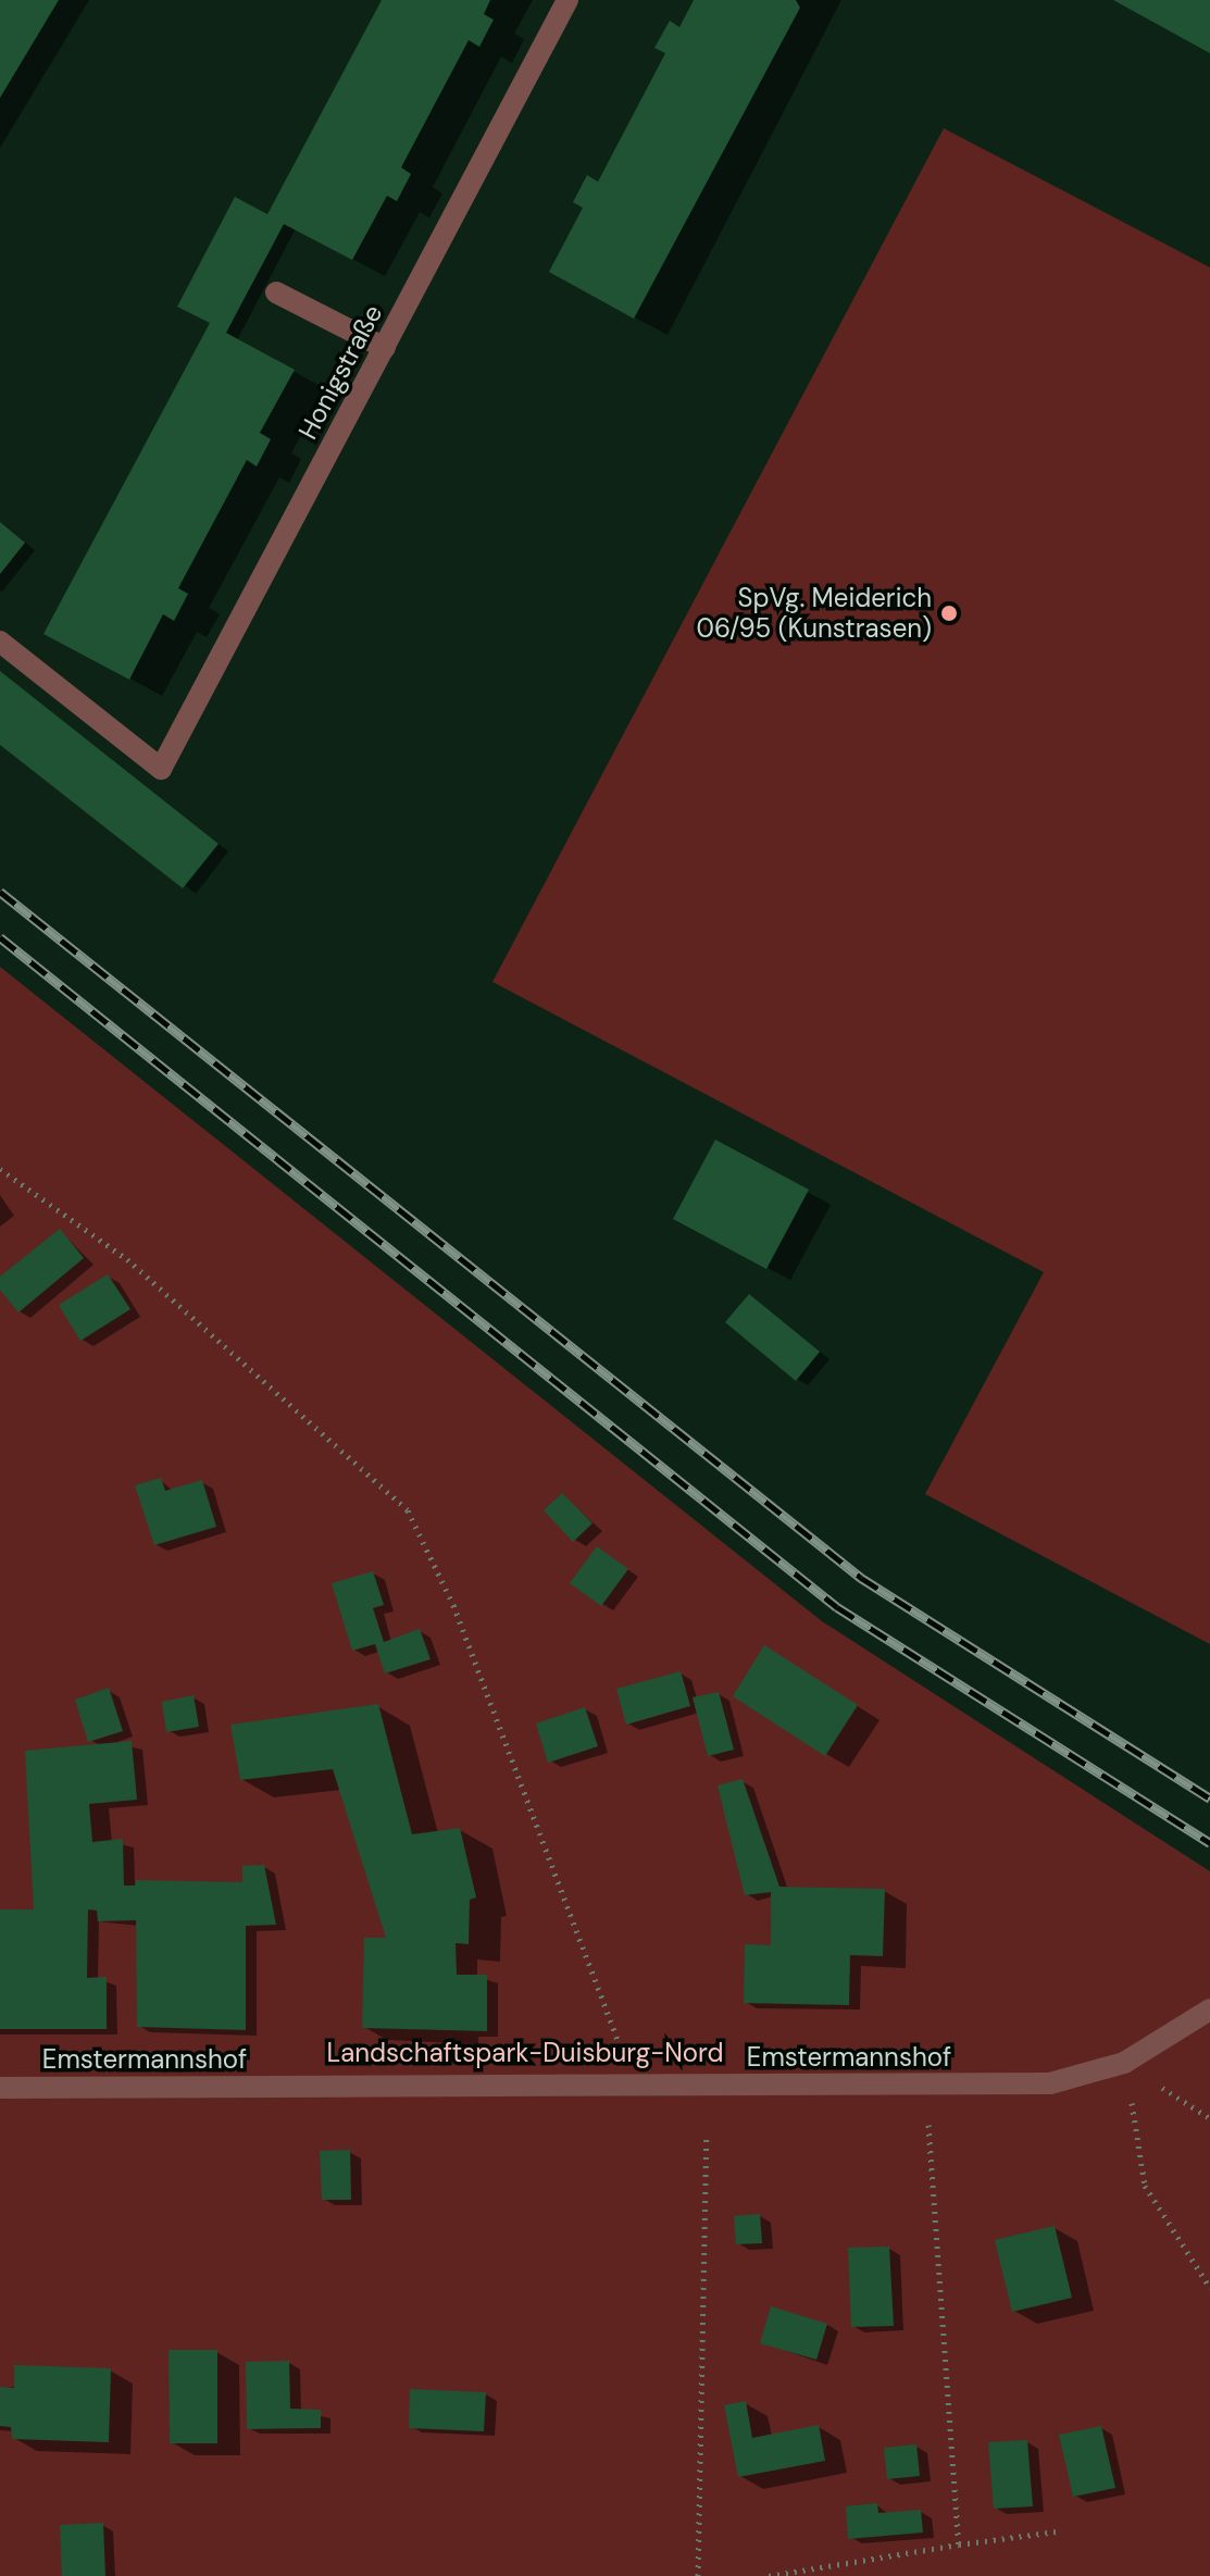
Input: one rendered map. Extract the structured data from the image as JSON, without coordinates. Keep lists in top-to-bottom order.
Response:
{
  "streets": {
    "street": ["Honigstraße", "Emstermannshof"]
  },
  "parks": ["Landschaftspark-Duisburg-Nord"],
  "places": ["SpVg. Meiderich 06/95 (Kunstrasen)"]
}
